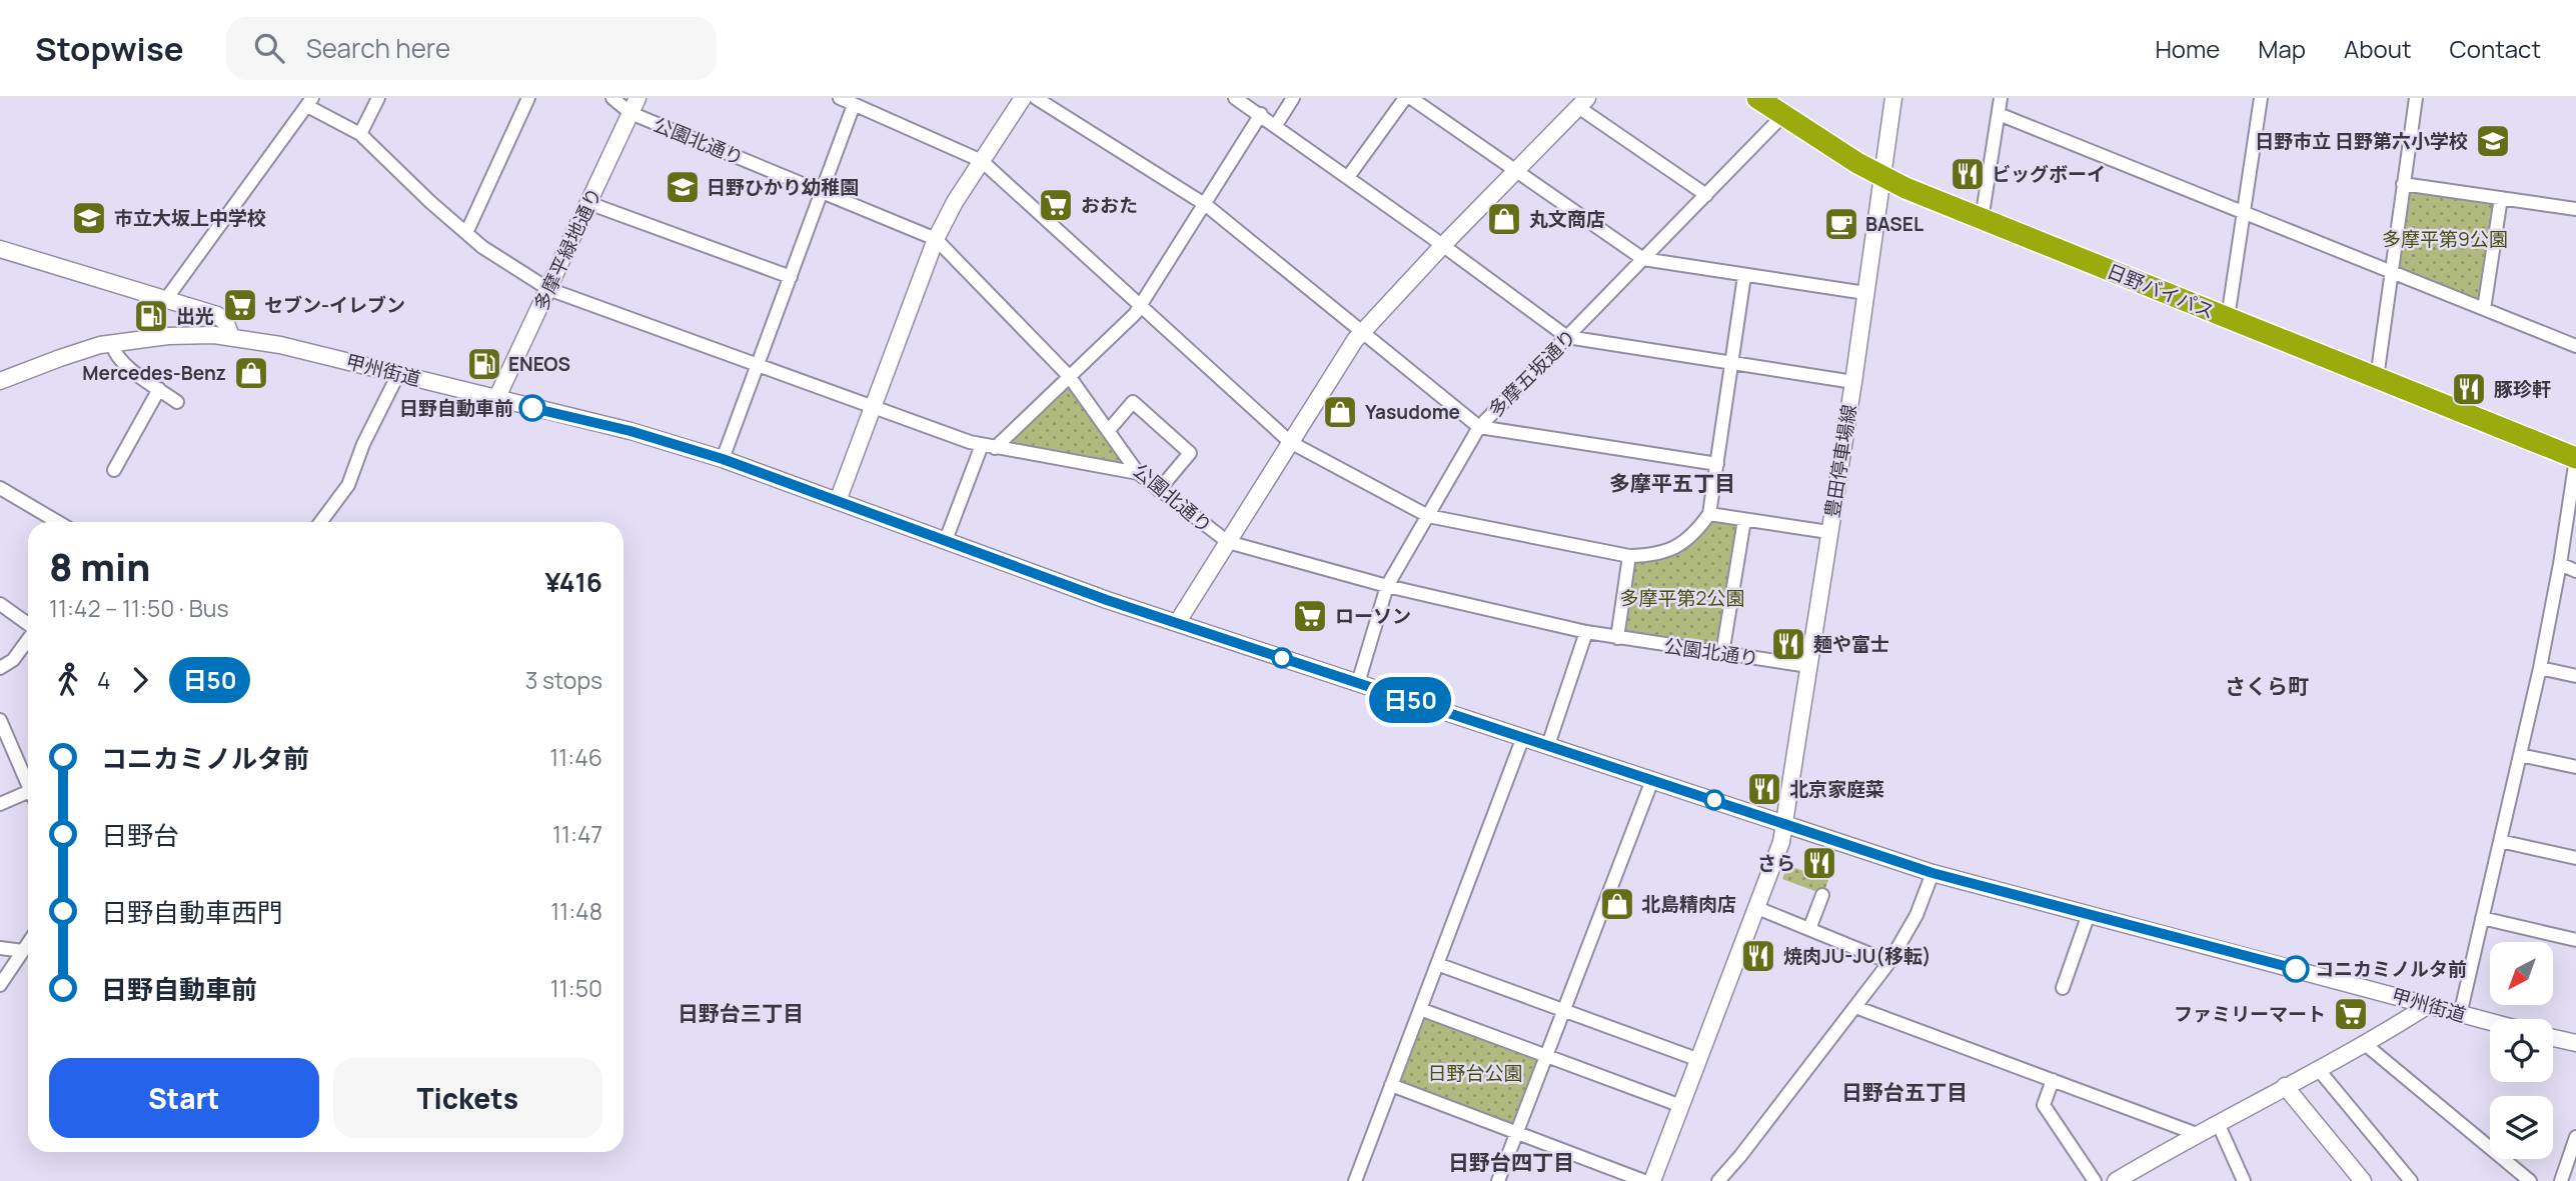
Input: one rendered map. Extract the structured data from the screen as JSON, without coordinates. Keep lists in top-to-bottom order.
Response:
{
  "streets": {
    "highway": ["日野バイパス"],
    "main road": ["多摩平緑地通り", "甲州街道", "豊田停車場線"],
    "street": ["公園北通り", "多摩五坂通り"]
  },
  "crossings": [
    ["公園北通り", "多摩平緑地通り"],
    ["公園北通り", "多摩五坂通り"],
    ["公園北通り", "豊田停車場線"],
    ["多摩平緑地通り", "甲州街道"],
    ["日野バイパス", "多摩五坂通り"],
    ["日野バイパス", "豊田停車場線"],
    ["甲州街道", "多摩五坂通り"],
    ["甲州街道", "豊田停車場線"]
  ],
  "districts": [
    "多摩平五丁目",
    "さくら町",
    "日野台三丁目",
    "日野台五丁目",
    "日野台四丁目"
  ],
  "parks": ["多摩平第9公園", "多摩平第2公園", "日野台公園"],
  "places": {
    "school or university": ["日野市立 日野第六小学校", "日野ひかり幼稚園", "市立大坂上中学校"],
    "restaurant": [
      "ビッグボーイ",
      "豚珍軒",
      "麺や富士",
      "北京家庭菜",
      "さら",
      "焼肉JU-JU(移転)"
    ],
    "supermarket": [
      "おおた",
      "セブン-イレブン",
      "ローソン",
      "ファミリーマート"
    ],
    "shop": [
      "丸文商店",
      "Mercedes-Benz",
      "Yasudome",
      "北島精肉店"
    ],
    "cafe": ["BASEL"],
    "fuel station": ["出光", "ENEOS"],
    "other": ["日野自動車前", "コニカミノルタ前"]
  },
  "lines": ["bus line 日50"],
  "north": "bottom left",
  "page": {
    "header": "Stopwise",
    "search": "Search here",
    "nav": [
      "Home",
      "Map",
      "About",
      "Contact"
    ],
    "on_map": "日50",
    "heading": ["8 min", "11:42 – 11:50 · Bus", "¥416"],
    "legs": ["4", "日50", "3 stops"],
    "list": [
      {
        "name": "コニカミノルタ前",
        "value": "11:46"
      },
      {
        "name": "日野台",
        "value": "11:47"
      },
      {
        "name": "日野自動車西門",
        "value": "11:48"
      },
      {
        "name": "日野自動車前",
        "value": "11:50"
      }
    ],
    "buttons": ["Start", "Tickets"]
  }
}
